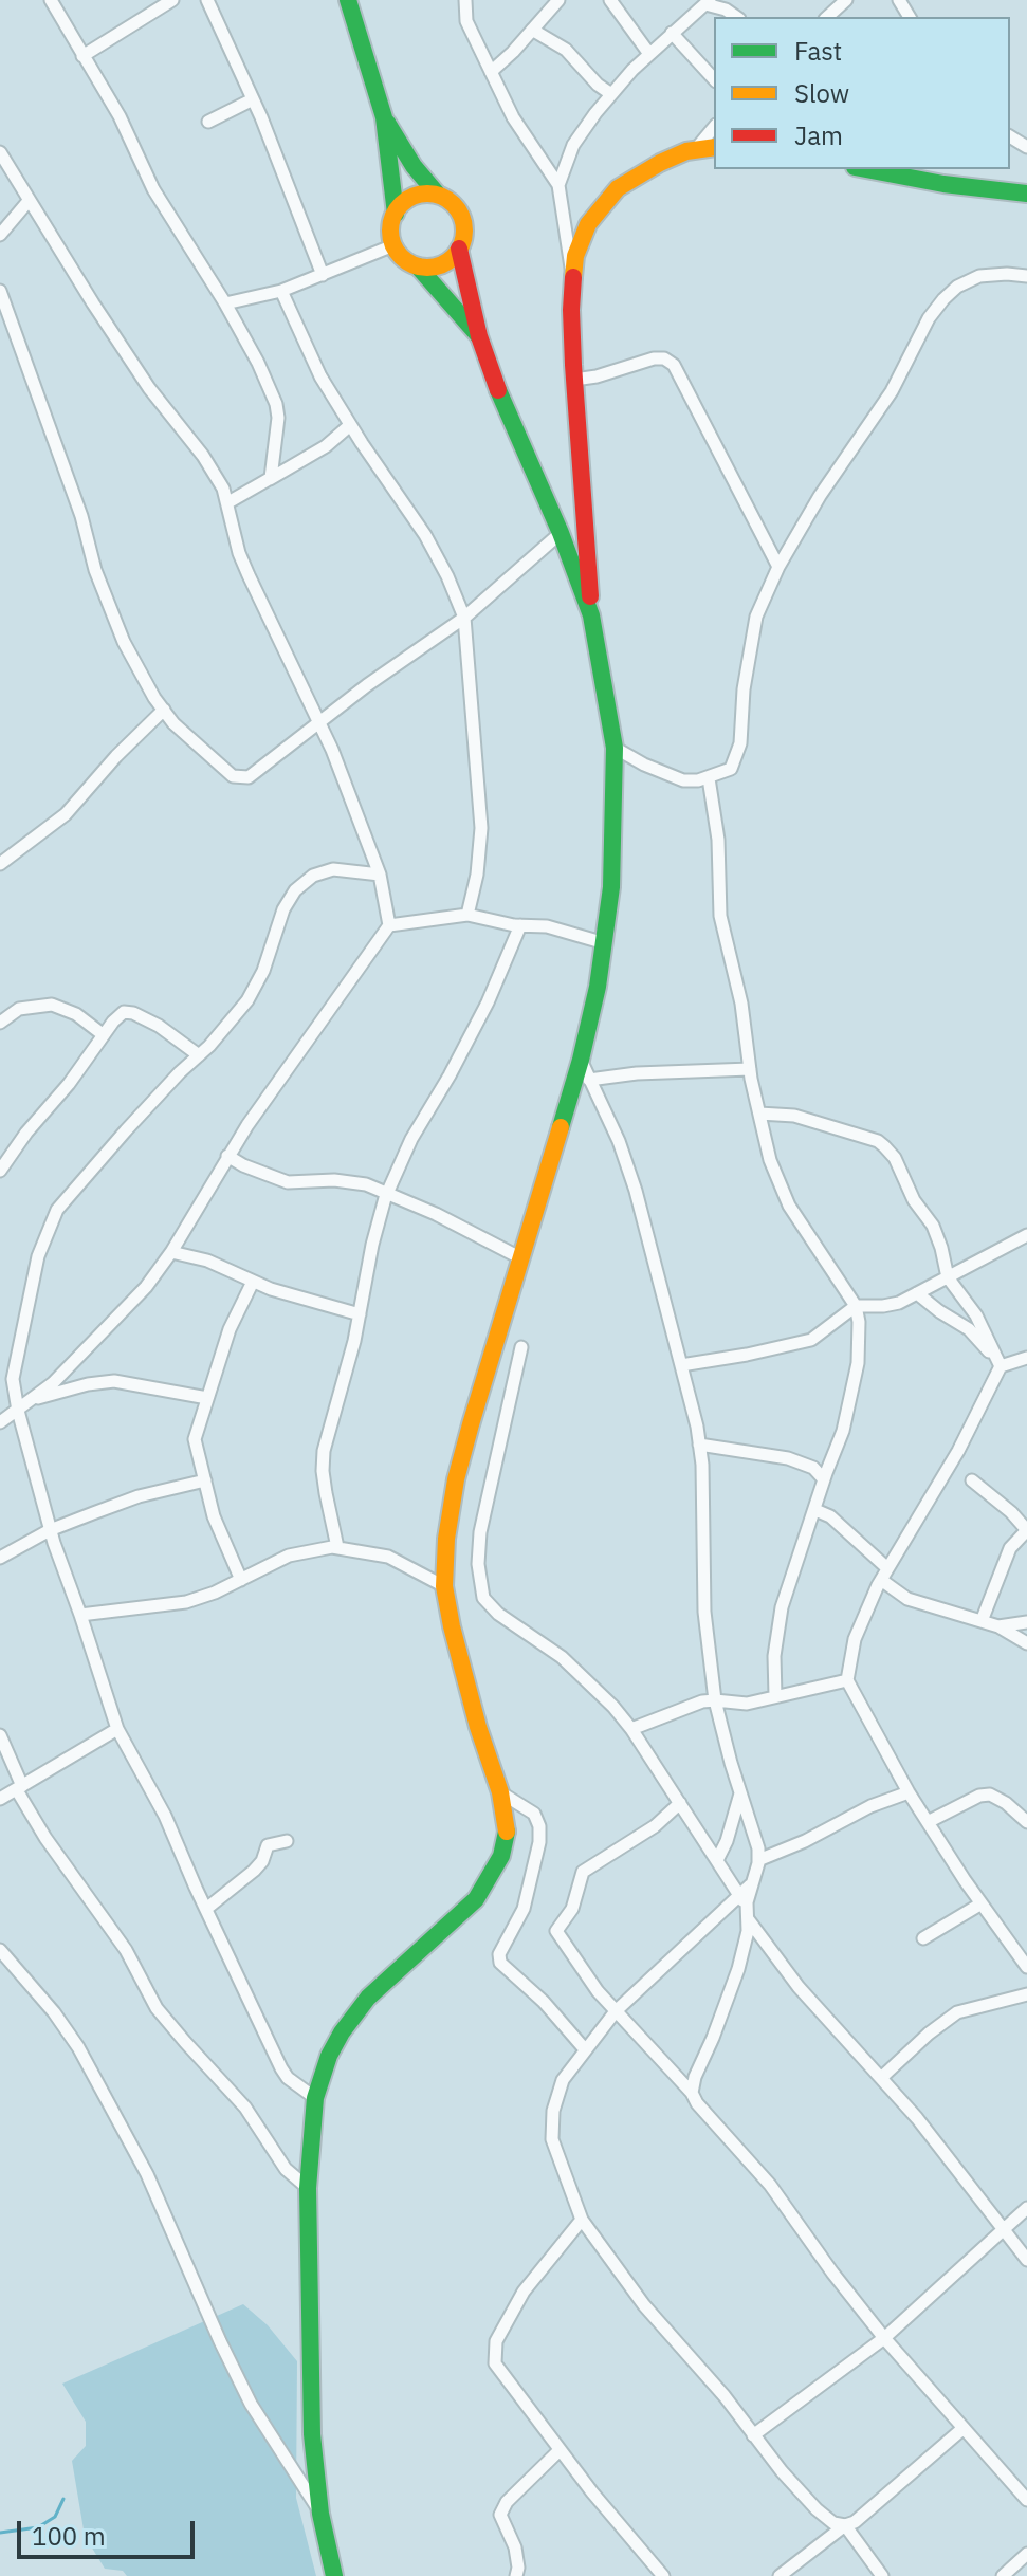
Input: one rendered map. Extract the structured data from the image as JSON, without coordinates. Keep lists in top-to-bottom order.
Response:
{
  "legend": ["Fast", "Slow", "Jam"],
  "scale_bar": "100 m"
}
